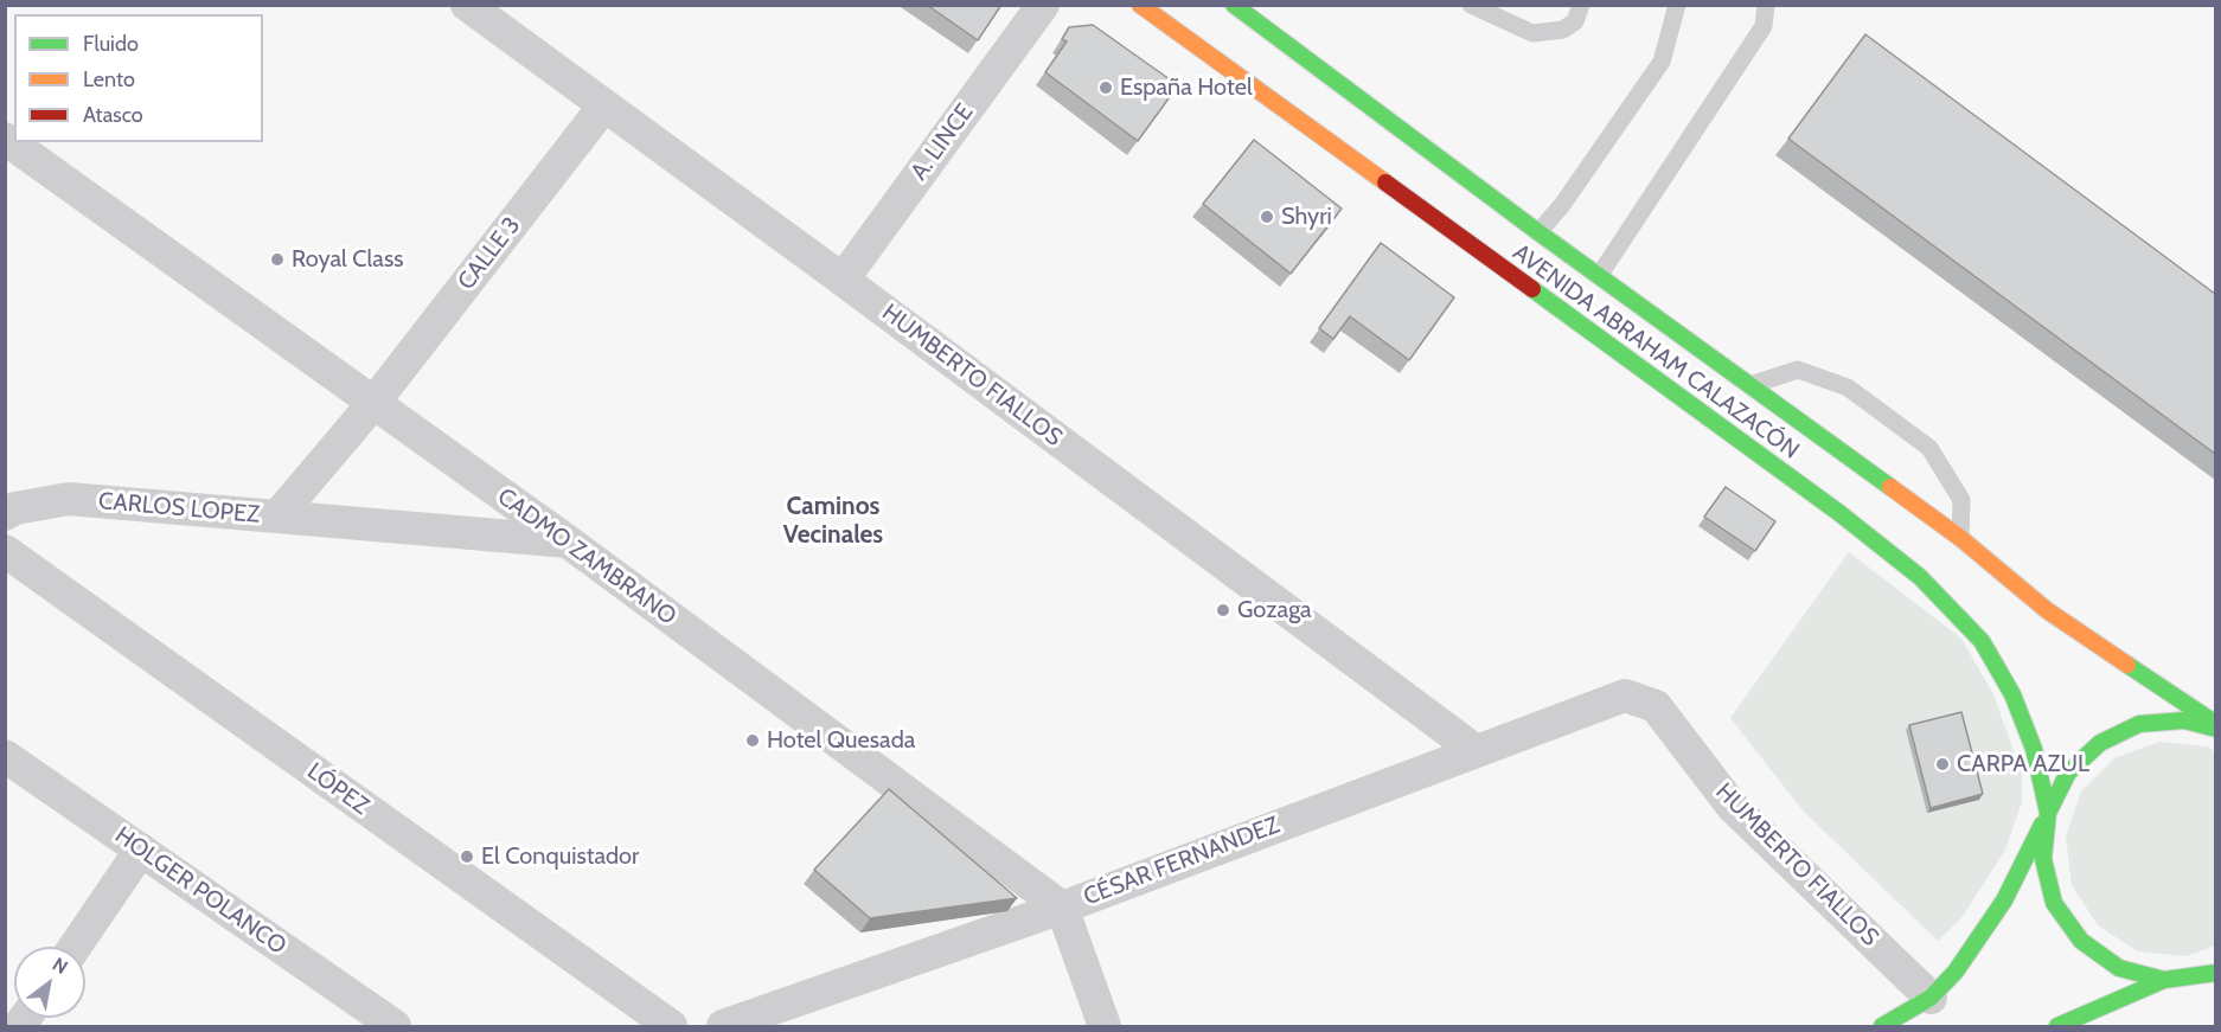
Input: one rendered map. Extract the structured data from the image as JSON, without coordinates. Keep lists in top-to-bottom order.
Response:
{
  "streets": {
    "main road": ["AVENIDA ABRAHAM CALAZACÓN"],
    "street": [
      "A. LINCE",
      "CALLE 3",
      "HUMBERTO FIALLOS",
      "CARLOS LOPEZ",
      "CADMO ZAMBRANO",
      "LÓPEZ",
      "CÉSAR FERNANDEZ",
      "HOLGER POLANCO"
    ]
  },
  "crossings": [
    ["A. LINCE", "HUMBERTO FIALLOS"],
    ["CALLE 3", "HUMBERTO FIALLOS"],
    ["CALLE 3", "CARLOS LOPEZ"],
    ["CALLE 3", "CADMO ZAMBRANO"],
    ["HUMBERTO FIALLOS", "CÉSAR FERNANDEZ"],
    ["CARLOS LOPEZ", "CADMO ZAMBRANO"],
    ["CADMO ZAMBRANO", "CÉSAR FERNANDEZ"]
  ],
  "districts": ["Caminos Vecinales"],
  "places": [
    "España Hotel",
    "Shyri",
    "Royal Class",
    "Gozaga",
    "Hotel Quesada",
    "CARPA AZUL",
    "El Conquistador"
  ],
  "legend": ["Fluido", "Lento", "Atasco"],
  "north": "top right"
}
